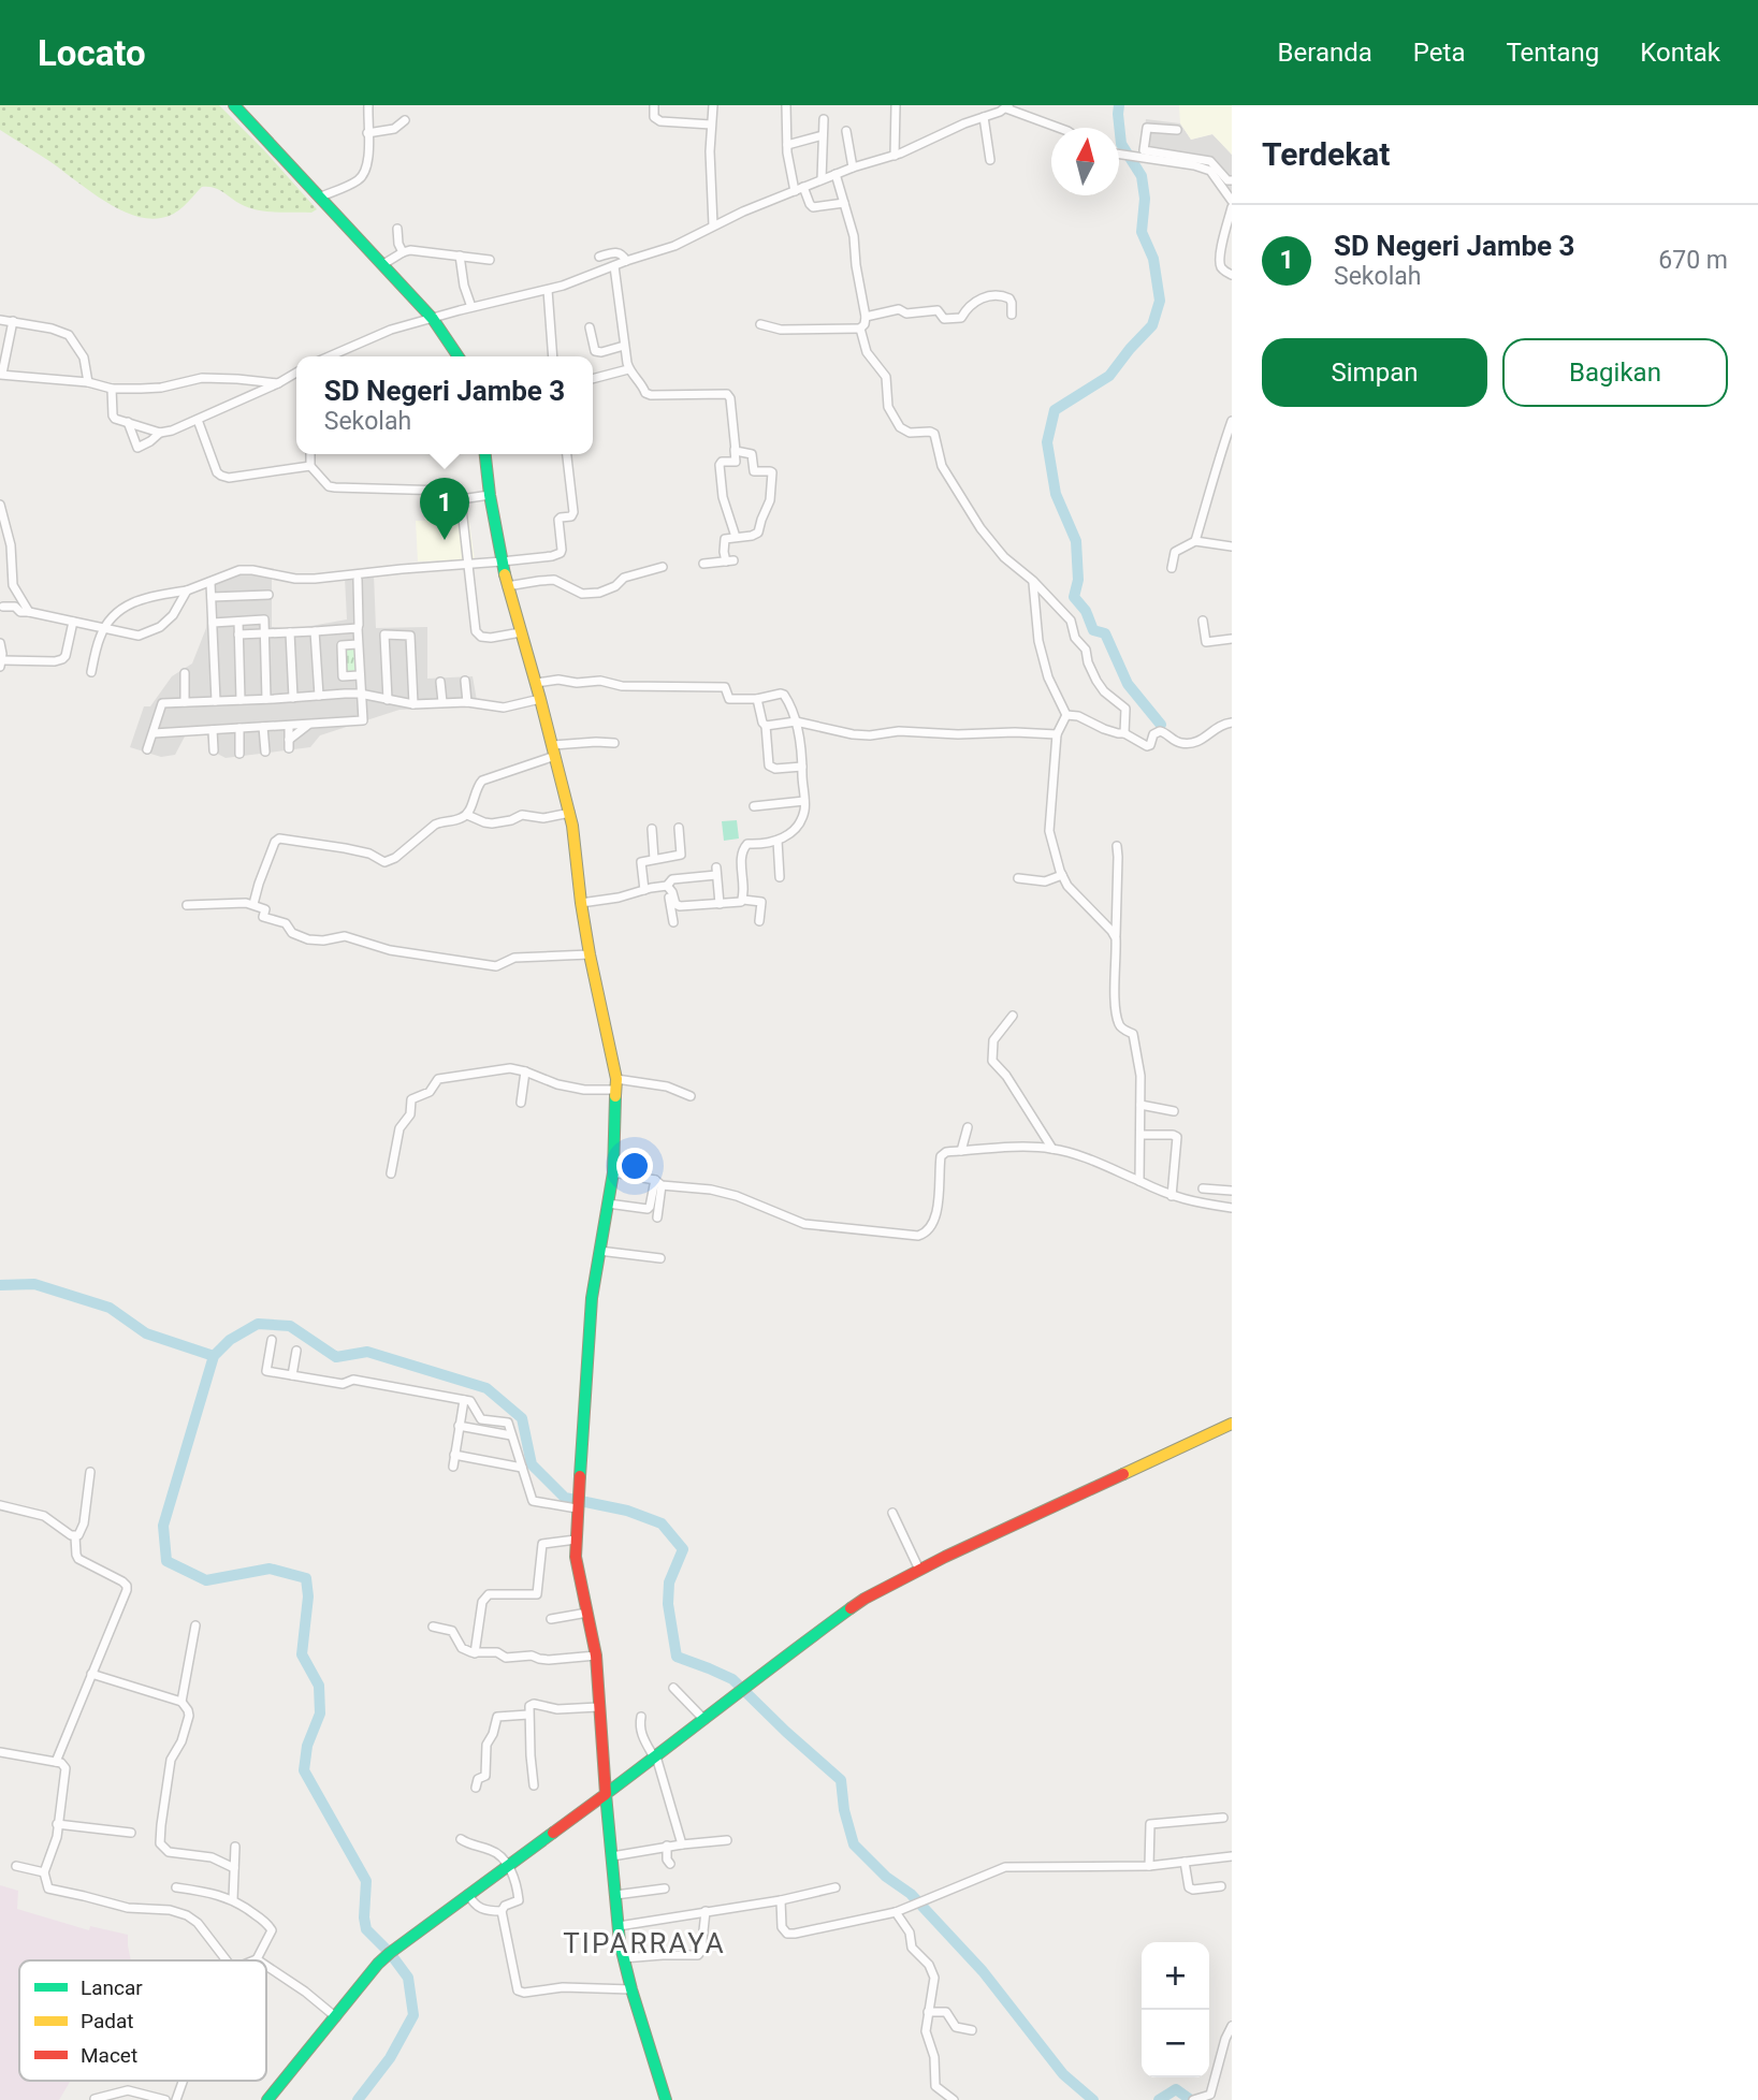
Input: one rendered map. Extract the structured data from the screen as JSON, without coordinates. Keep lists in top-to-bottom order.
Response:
{
  "districts": ["TIPARRAYA"],
  "legend": ["Lancar", "Padat", "Macet"],
  "north": "top",
  "page": {
    "header": "Locato",
    "nav": [
      "Beranda",
      "Peta",
      "Tentang",
      "Kontak"
    ],
    "heading": "Terdekat",
    "list": [
      {
        "mark": "1",
        "name": "SD Negeri Jambe 3",
        "note": "Sekolah",
        "value": "670 m"
      }
    ],
    "buttons": ["Simpan", "Bagikan"],
    "popup": ["SD Negeri Jambe 3", "Sekolah"],
    "pins": "1",
    "map_buttons": ["+", "−"]
  }
}
